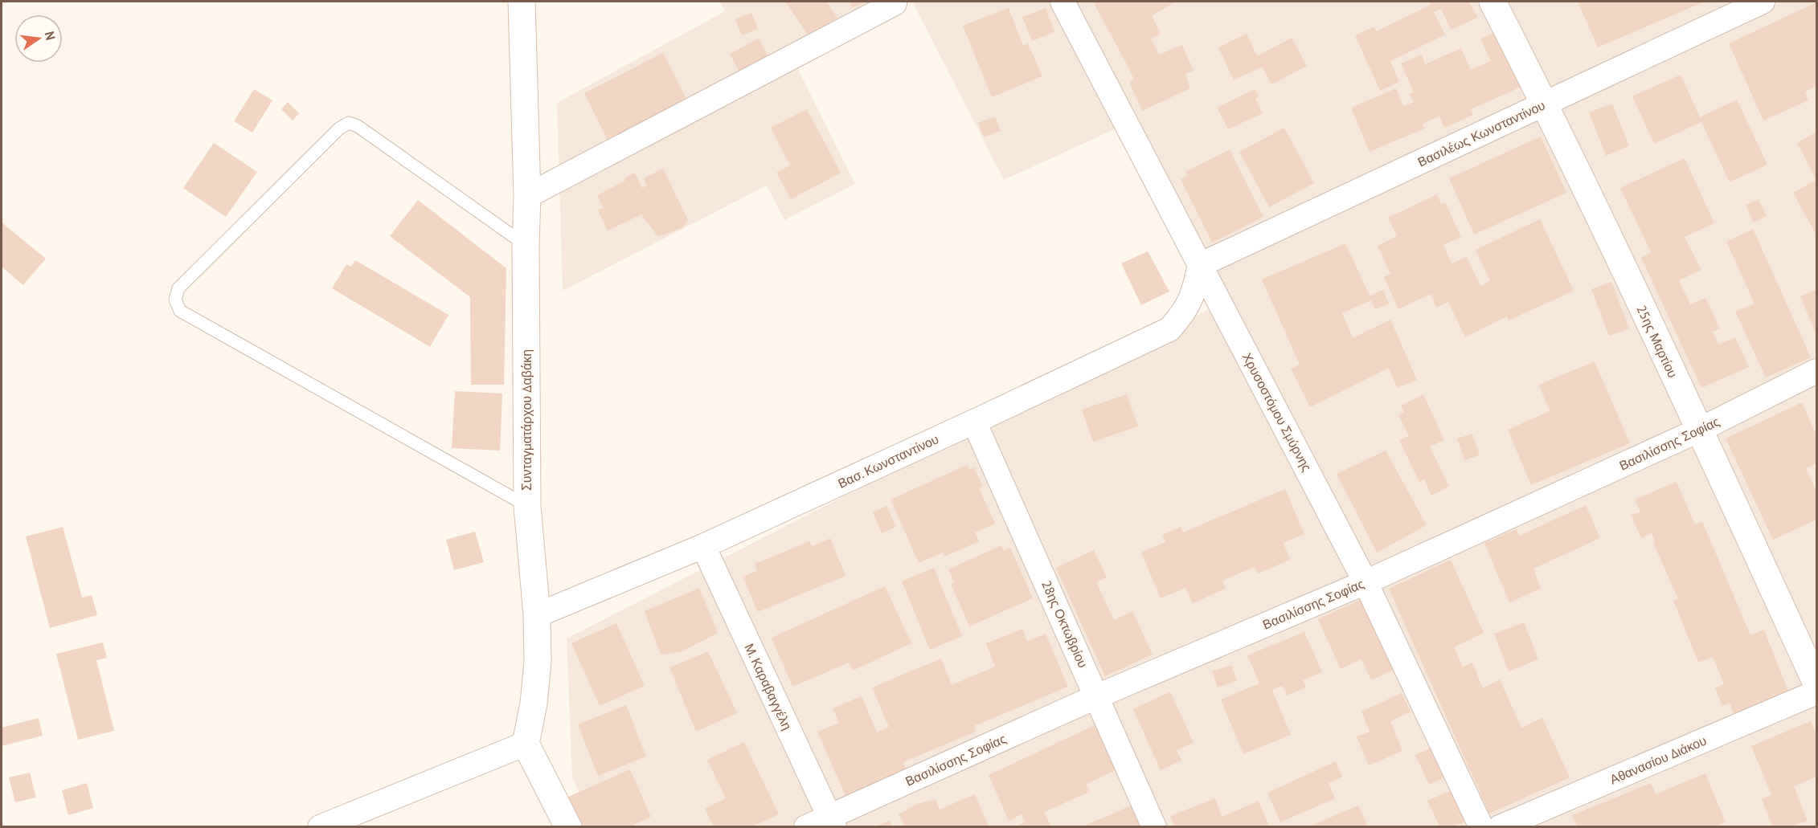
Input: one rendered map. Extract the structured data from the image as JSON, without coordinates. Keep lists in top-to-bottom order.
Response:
{
  "streets": {
    "street": [
      "Βασιλέως Κωνσταντίνου",
      "25ης Μαρτίου",
      "Χρυσοστόμου Σμύρνης",
      "Συνταγματάρχου Δαβάκη",
      "Βασιλίσσης Σοφίας",
      "Βασ. Κωνσταντίνου",
      "28ης Οκτωβρίου",
      "Μ. Καραβαγγέλη",
      "Αθανασίου Διάκου"
    ]
  },
  "crossings": [
    ["Βασιλέως Κωνσταντίνου", "25ης Μαρτίου"],
    ["Βασιλέως Κωνσταντίνου", "Χρυσοστόμου Σμύρνης"],
    ["Βασιλέως Κωνσταντίνου", "Βασ. Κωνσταντίνου"],
    ["25ης Μαρτίου", "Βασιλίσσης Σοφίας"],
    ["Χρυσοστόμου Σμύρνης", "Βασιλίσσης Σοφίας"],
    ["Χρυσοστόμου Σμύρνης", "Βασ. Κωνσταντίνου"],
    ["Συνταγματάρχου Δαβάκη", "Βασ. Κωνσταντίνου"],
    ["Βασιλίσσης Σοφίας", "28ης Οκτωβρίου"],
    ["Βασιλίσσης Σοφίας", "Μ. Καραβαγγέλη"],
    ["Βασ. Κωνσταντίνου", "28ης Οκτωβρίου"],
    ["Βασ. Κωνσταντίνου", "Μ. Καραβαγγέλη"]
  ],
  "north": "right"
}
